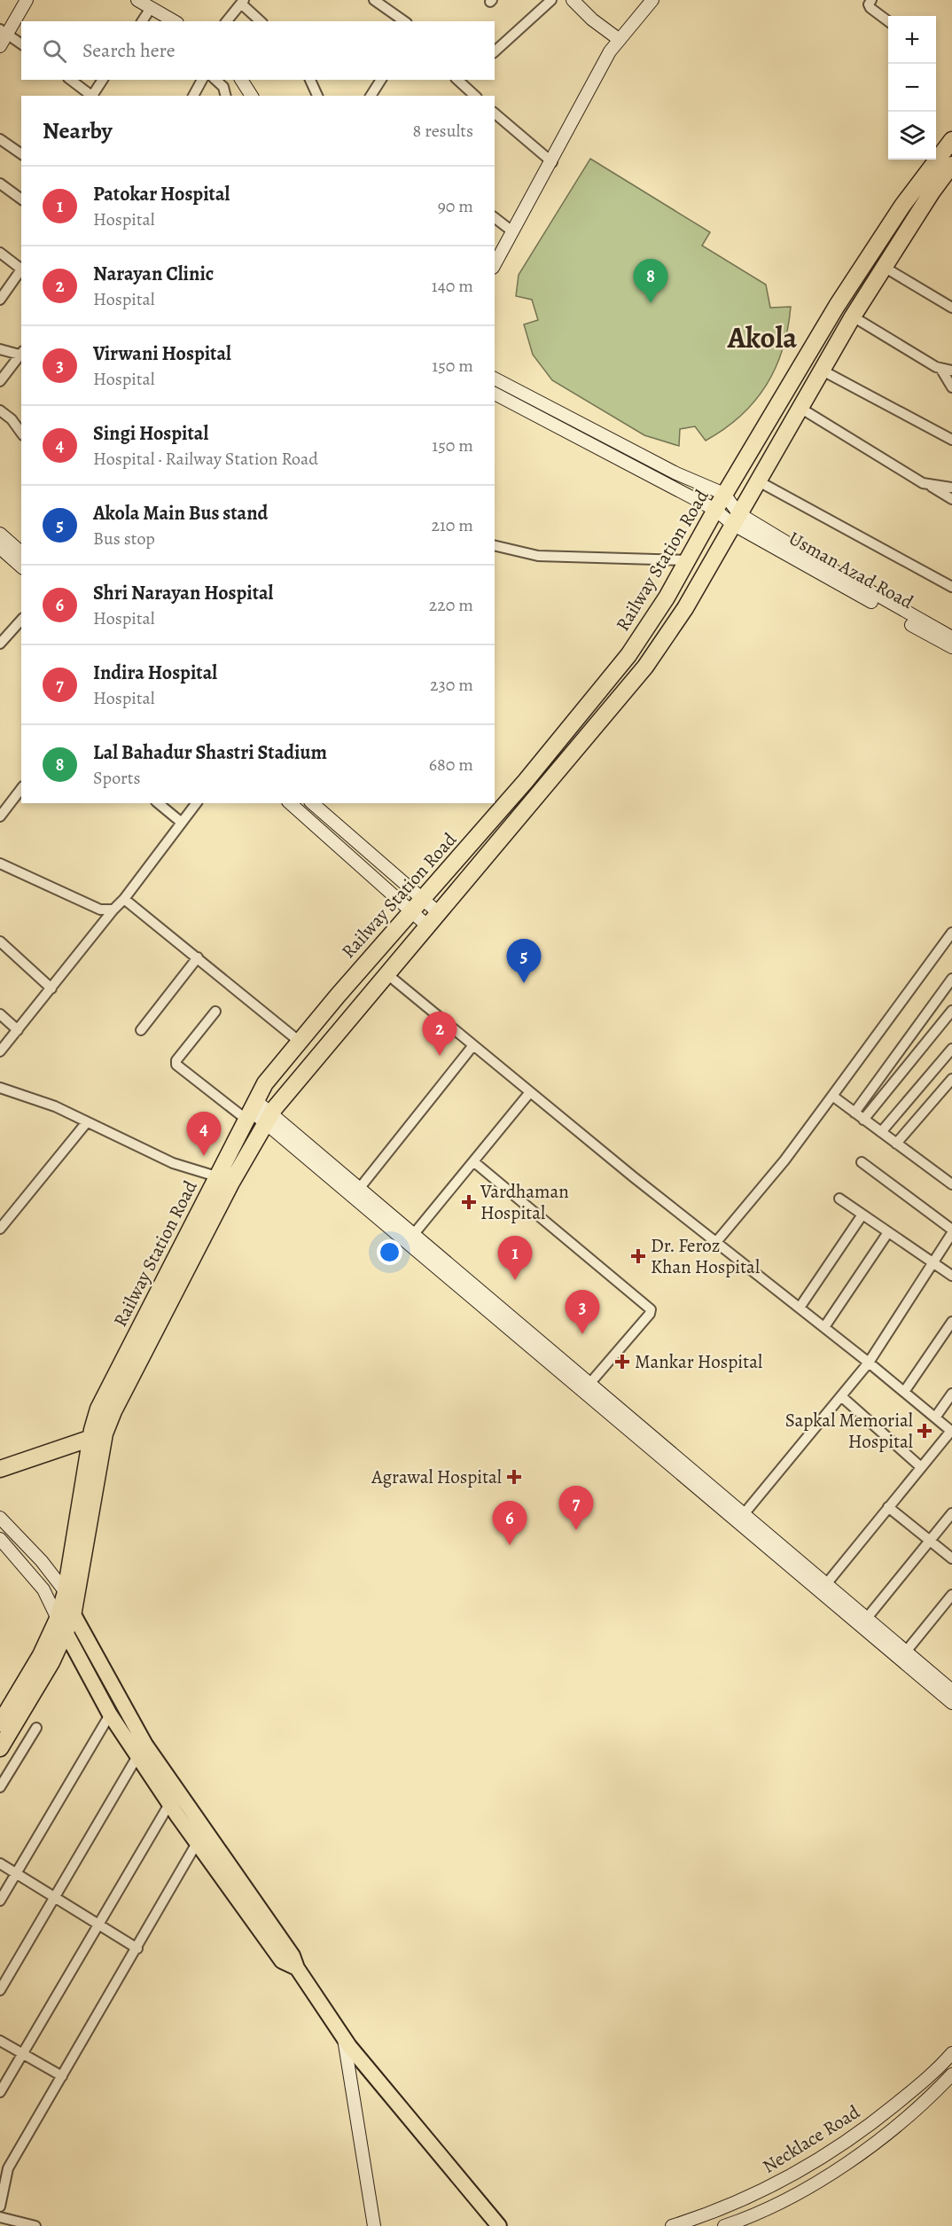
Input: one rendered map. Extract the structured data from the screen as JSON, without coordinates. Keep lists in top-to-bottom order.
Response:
{
  "streets": {
    "highway": ["Railway Station Road"],
    "street": ["Usman Azad Road", "Necklace Road"]
  },
  "crossings": [
    ["Railway Station Road", "Usman Azad Road"]
  ],
  "districts": ["Akola"],
  "places": {
    "health": [
      "Vardhaman Hospital",
      "Dr. Feroz Khan Hospital",
      "Mankar Hospital",
      "Sapkal Memorial Hospital",
      "Agrawal Hospital"
    ]
  },
  "page": {
    "map_buttons": ["+", "−"],
    "search": "Search here",
    "heading": ["Nearby", "8 results"],
    "list": [
      {
        "mark": "1",
        "name": "Patokar Hospital",
        "note": "Hospital",
        "value": "90 m"
      },
      {
        "mark": "2",
        "name": "Narayan Clinic",
        "note": "Hospital",
        "value": "140 m"
      },
      {
        "mark": "3",
        "name": "Virwani Hospital",
        "note": "Hospital",
        "value": "150 m"
      },
      {
        "mark": "4",
        "name": "Singi Hospital",
        "note": "Hospital · Railway Station Road",
        "value": "150 m"
      },
      {
        "mark": "5",
        "name": "Akola Main Bus stand",
        "note": "Bus stop",
        "value": "210 m"
      },
      {
        "mark": "6",
        "name": "Shri Narayan Hospital",
        "note": "Hospital",
        "value": "220 m"
      },
      {
        "mark": "7",
        "name": "Indira Hospital",
        "note": "Hospital",
        "value": "230 m"
      },
      {
        "mark": "8",
        "name": "Lal Bahadur Shastri Stadium",
        "note": "Sports",
        "value": "680 m"
      }
    ],
    "pins": [
      "8",
      "5",
      "2",
      "4",
      "1",
      "3",
      "7",
      "6"
    ]
  }
}
